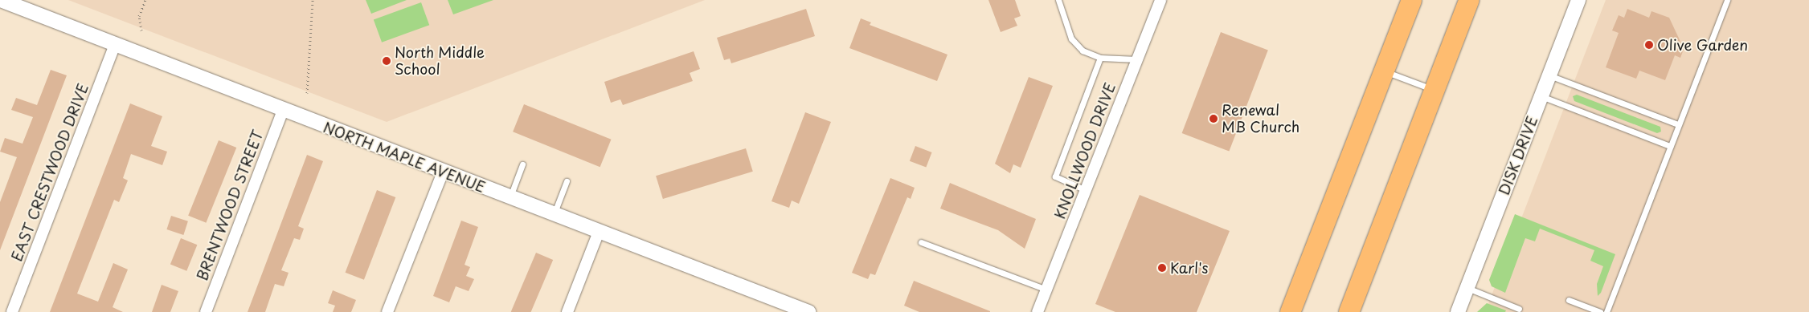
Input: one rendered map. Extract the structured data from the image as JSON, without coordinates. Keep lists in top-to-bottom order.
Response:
{
  "streets": {
    "street": [
      "KNOLLWOOD DRIVE",
      "DISK DRIVE",
      "NORTH MAPLE AVENUE",
      "EAST CRESTWOOD DRIVE",
      "BRENTWOOD STREET"
    ]
  },
  "crossings": [
    ["NORTH MAPLE AVENUE", "EAST CRESTWOOD DRIVE"],
    ["NORTH MAPLE AVENUE", "BRENTWOOD STREET"]
  ],
  "places": [
    "Olive Garden",
    "North Middle School",
    "Renewal MB Church",
    "Karl's"
  ]
}
